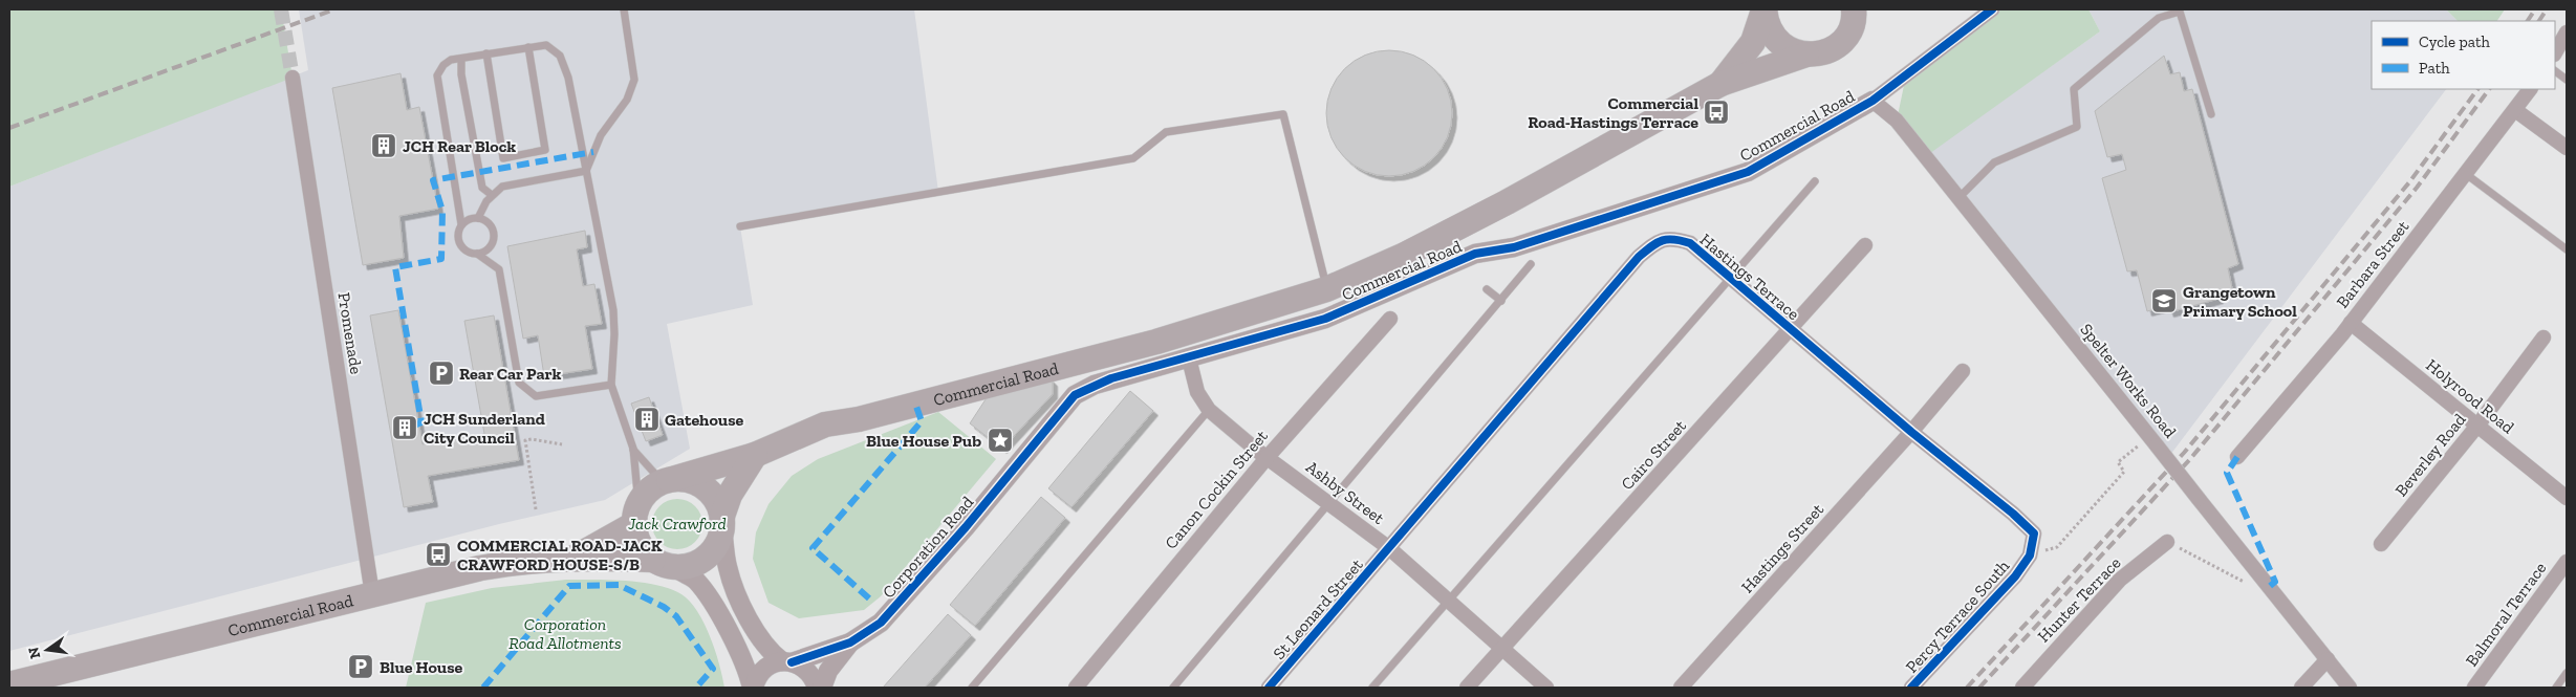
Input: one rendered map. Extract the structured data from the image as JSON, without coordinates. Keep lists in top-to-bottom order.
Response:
{
  "streets": {
    "highway": ["Commercial Road"],
    "street": [
      "Barbara Street",
      "Hastings Terrace",
      "Promenade",
      "Spelter Works Road",
      "Holyrood Road",
      "Cairo Street",
      "Beverley Road",
      "Canon Cockin Street",
      "Ashby Street",
      "Corporation Road",
      "Hastings Street",
      "Hunter Terrace",
      "St Leonard Street",
      "Balmoral Terrace",
      "Percy Terrace South"
    ]
  },
  "crossings": [
    ["Commercial Road", "Promenade"],
    ["Commercial Road", "Spelter Works Road"],
    ["Commercial Road", "Ashby Street"],
    ["Commercial Road", "Corporation Road"],
    ["Barbara Street", "Holyrood Road"],
    ["Hastings Terrace", "Cairo Street"],
    ["Hastings Terrace", "Ashby Street"],
    ["Hastings Terrace", "Hastings Street"],
    ["Hastings Terrace", "St Leonard Street"],
    ["Hastings Terrace", "Percy Terrace South"],
    ["Holyrood Road", "Beverley Road"],
    ["Cairo Street", "Ashby Street"],
    ["Canon Cockin Street", "Ashby Street"],
    ["Ashby Street", "St Leonard Street"]
  ],
  "parks": ["Jack Crawford", "Corporation Road Allotments"],
  "places": {
    "bus stop": ["Commercial Road-Hastings Terrace", "COMMERCIAL ROAD-JACK CRAWFORD HOUSE-S/B"],
    "building": ["JCH Rear Block", "Gatehouse", "JCH Sunderland City Council"],
    "school or university": ["Grangetown Primary School"],
    "parking": ["Rear Car Park", "Blue House"],
    "place": ["Blue House Pub"]
  },
  "legend": ["Cycle path", "Path"],
  "north": "left"
}
